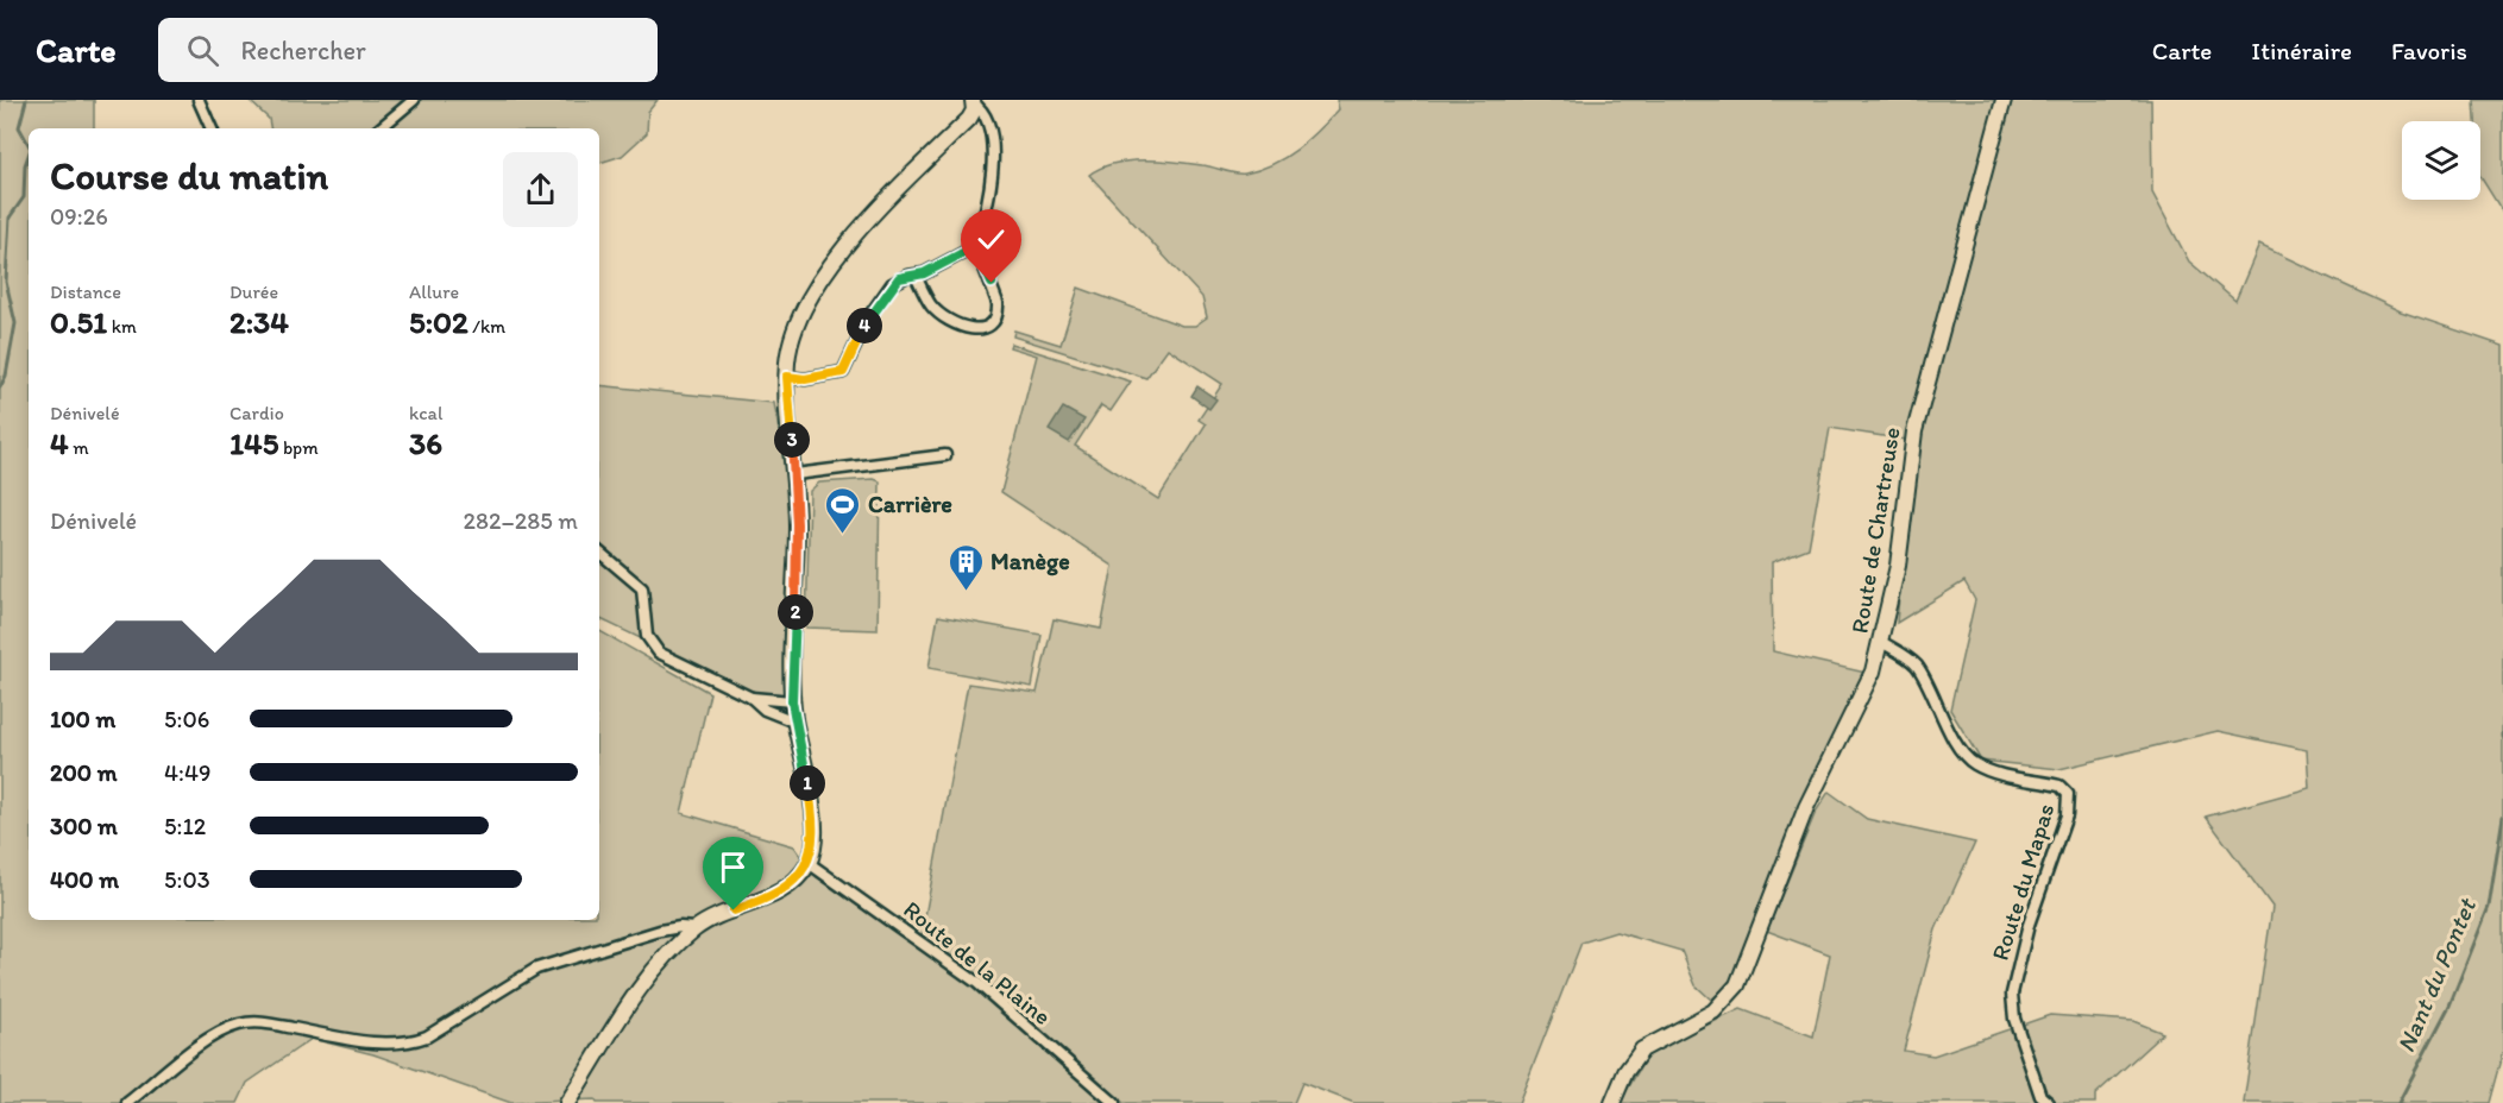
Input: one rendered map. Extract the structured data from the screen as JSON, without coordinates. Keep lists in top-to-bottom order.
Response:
{
  "streets": {
    "street": ["Route de Chartreuse", "Route du Mapas", "Route de la Plaine"]
  },
  "crossings": [
    ["Route de Chartreuse", "Route du Mapas"]
  ],
  "water": ["Nant du Pontet"],
  "places": {
    "sports": ["Carrière"],
    "building": ["Manège"]
  },
  "page": {
    "header": "Carte",
    "search": "Rechercher",
    "nav": ["Carte", "Itinéraire", "Favoris"],
    "heading": ["Course du matin", "09:26"],
    "stats": [
      ["Distance", "0.51 km"],
      ["Durée", "2:34"],
      ["Allure", "5:02 /km"],
      ["Dénivelé", "4 m"],
      ["Cardio", "145 bpm"],
      ["kcal", "36"]
    ],
    "pins": [
      "4",
      "3",
      "2",
      "1"
    ],
    "chart": ["Dénivelé", "282–285 m"],
    "list": [
      {
        "name": "100 m",
        "note": "5:06"
      },
      {
        "name": "200 m",
        "note": "4:49"
      },
      {
        "name": "300 m",
        "note": "5:12"
      },
      {
        "name": "400 m",
        "note": "5:03"
      }
    ]
  }
}
